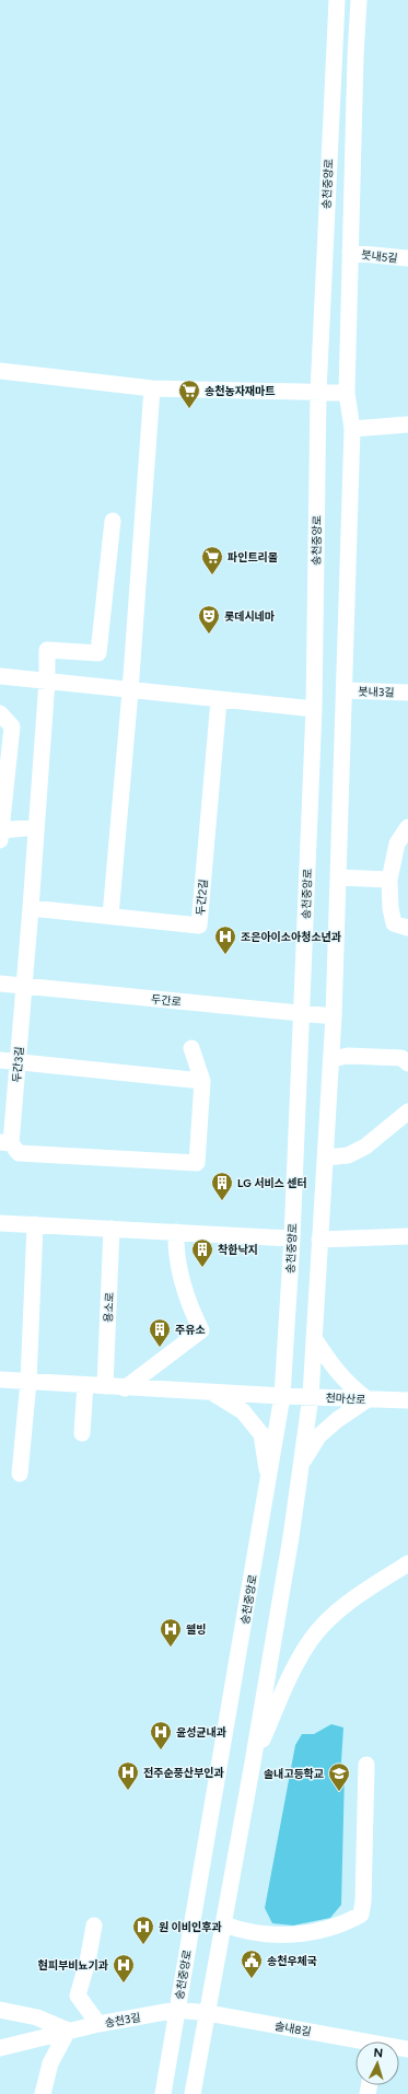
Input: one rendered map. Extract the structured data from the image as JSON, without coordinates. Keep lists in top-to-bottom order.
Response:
{
  "streets": {
    "street": [
      "송천중앙로",
      "붓내5길",
      "붓내3길",
      "두간2길",
      "두간로",
      "두간3길",
      "용소로",
      "천마산로",
      "송천3길",
      "솔내8길"
    ]
  },
  "crossings": [
    ["송천중앙로", "두간로"],
    ["송천중앙로", "천마산로"],
    ["송천중앙로", "송천3길"],
    ["송천중앙로", "솔내8길"],
    ["두간2길", "두간3길"],
    ["두간로", "두간3길"],
    ["송천3길", "솔내8길"]
  ],
  "places": {
    "supermarket": ["송천농자재마트", "파인트리몰"],
    "theatre": ["롯데시네마"],
    "hospital": [
      "조은아이소아청소년과",
      "웰빙",
      "윤성균내과",
      "전주순풍산부인과",
      "원 이비인후과",
      "현피부비뇨기과"
    ],
    "building": ["LG 서비스 센터", "착한낙지", "주유소"],
    "school or university": ["솔내고등학교"],
    "public building": ["송천우체국"]
  },
  "north": "top"
}
